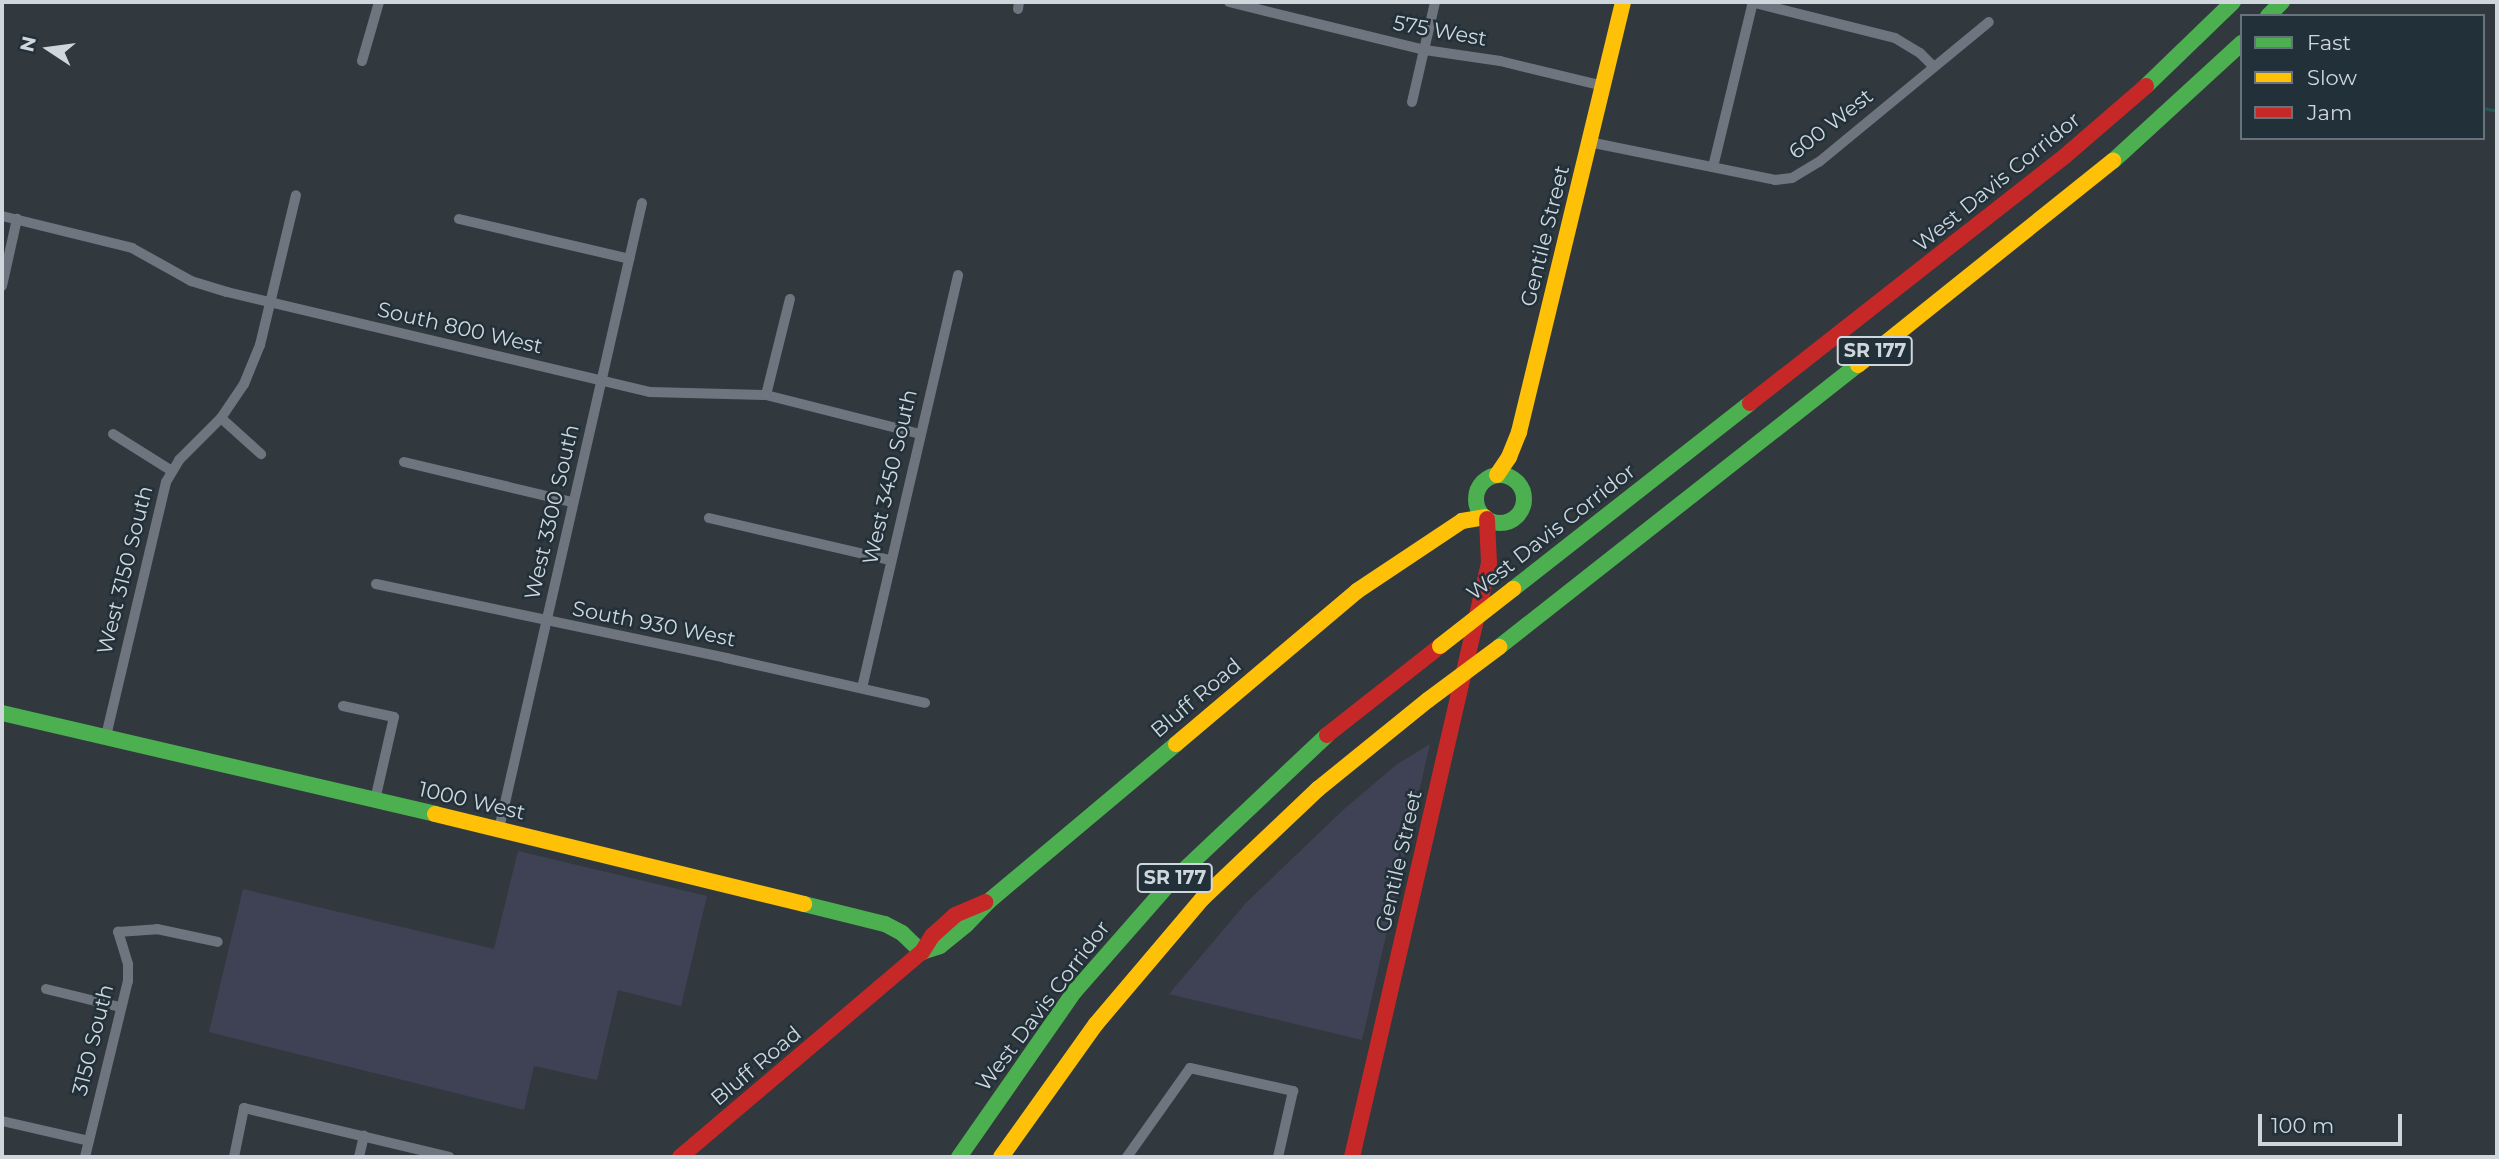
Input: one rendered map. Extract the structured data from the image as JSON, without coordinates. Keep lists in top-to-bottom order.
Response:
{
  "streets": {
    "main road": [
      "West Davis Corridor",
      "Gentile Street",
      "SR 177",
      "Bluff Road",
      "1000 West"
    ],
    "street": [
      "575 West",
      "600 West",
      "South 800 West",
      "West 3450 South",
      "West 3300 South",
      "West 3150 South",
      "South 930 West",
      "3150 South"
    ]
  },
  "crossings": [
    ["575 West", "Gentile Street"],
    ["600 West", "Gentile Street"],
    ["Gentile Street", "Bluff Road"],
    ["South 800 West", "West 3450 South"],
    ["South 800 West", "West 3300 South"],
    ["South 800 West", "West 3150 South"],
    ["West 3450 South", "South 930 West"],
    ["West 3300 South", "South 930 West"],
    ["West 3300 South", "1000 West"],
    ["West 3150 South", "1000 West"],
    ["Bluff Road", "1000 West"]
  ],
  "legend": ["Fast", "Slow", "Jam"],
  "scale_bar": "100 m",
  "north": "left"
}
